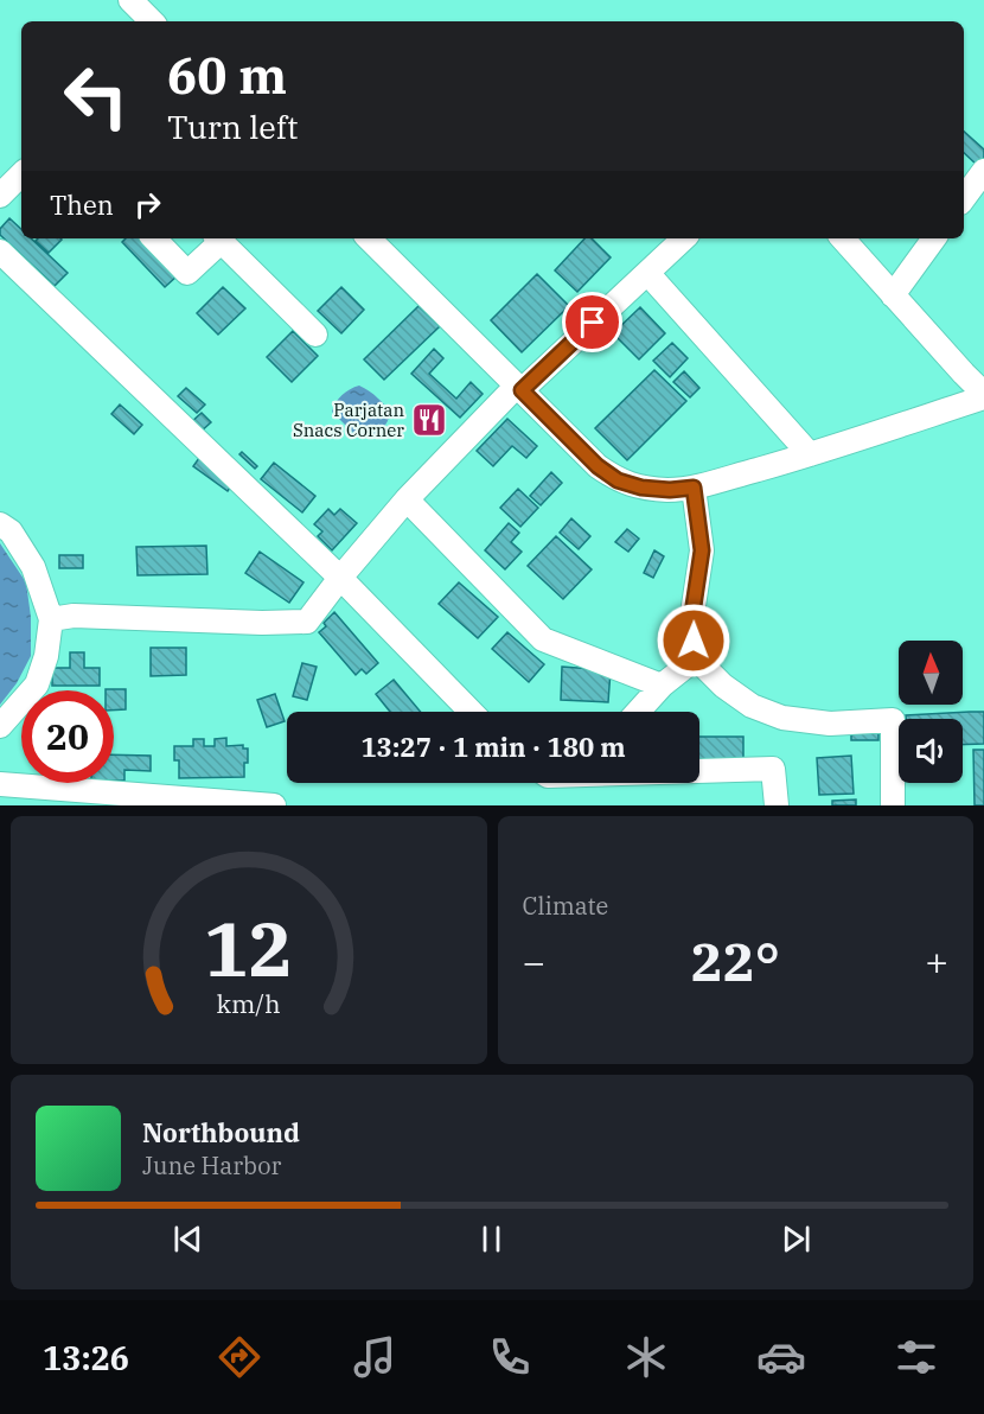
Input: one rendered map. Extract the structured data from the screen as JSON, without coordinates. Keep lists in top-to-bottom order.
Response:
{
  "places": {
    "restaurant": ["Parjatan Snacs Corner"]
  },
  "north": "top",
  "page": {
    "turn": ["60 m", "Turn left"],
    "then": "Then",
    "limit": "20",
    "trip": "13:27 · 1 min · 180 m",
    "tile": "Climate",
    "heat": ["−", "22°", "+"],
    "song": ["Northbound", "June Harbor"],
    "tabs": "13:26",
    "gauge": ["12", "km/h"]
  }
}
